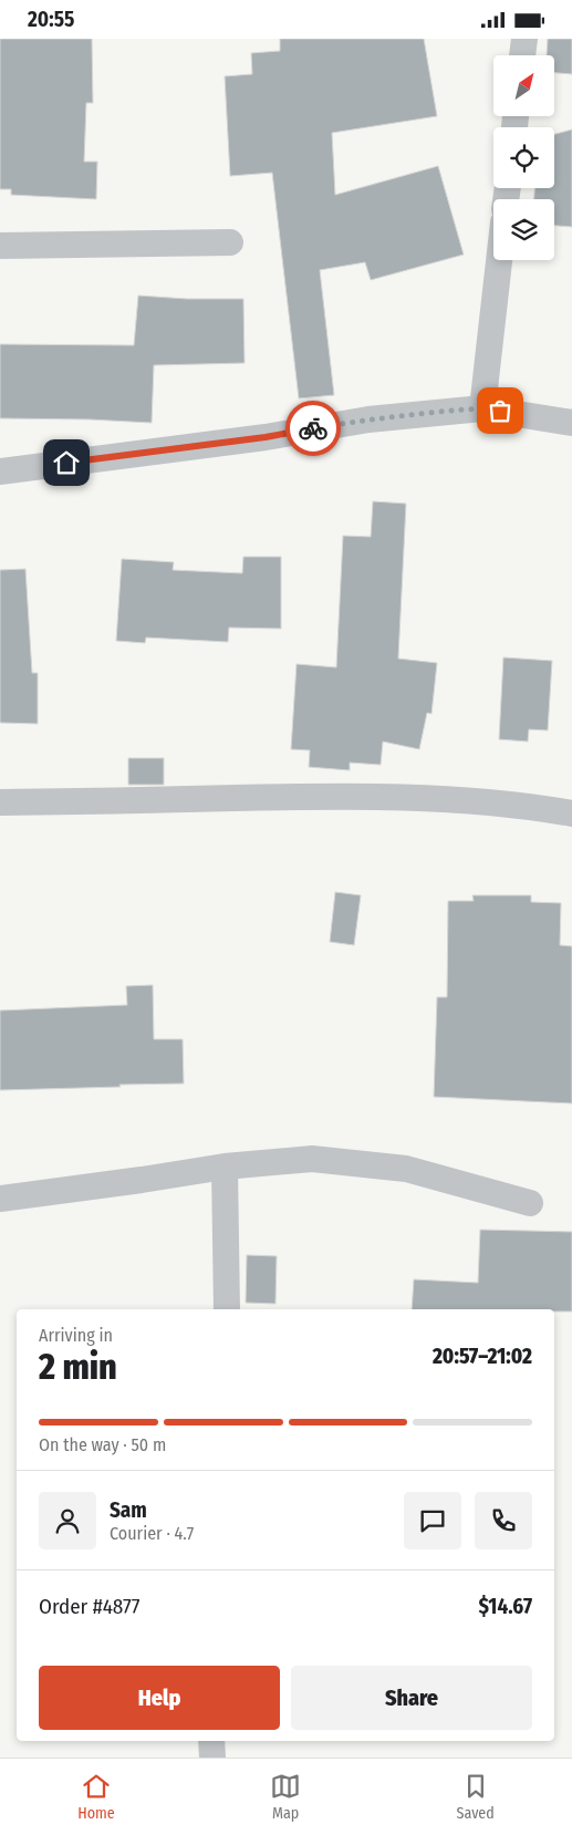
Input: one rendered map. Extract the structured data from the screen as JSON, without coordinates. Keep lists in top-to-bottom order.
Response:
{
  "north": "top right",
  "page": {
    "status": "20:55",
    "heading": ["2 min", "Arriving in", "20:57–21:02"],
    "panel": [
      "Sam",
      "Courier · 4.7",
      "Order #4877",
      "$14.67"
    ],
    "bar": "On the way · 50 m",
    "buttons": ["Help", "Share"],
    "tabs": ["Home", "Map", "Saved"]
  }
}
